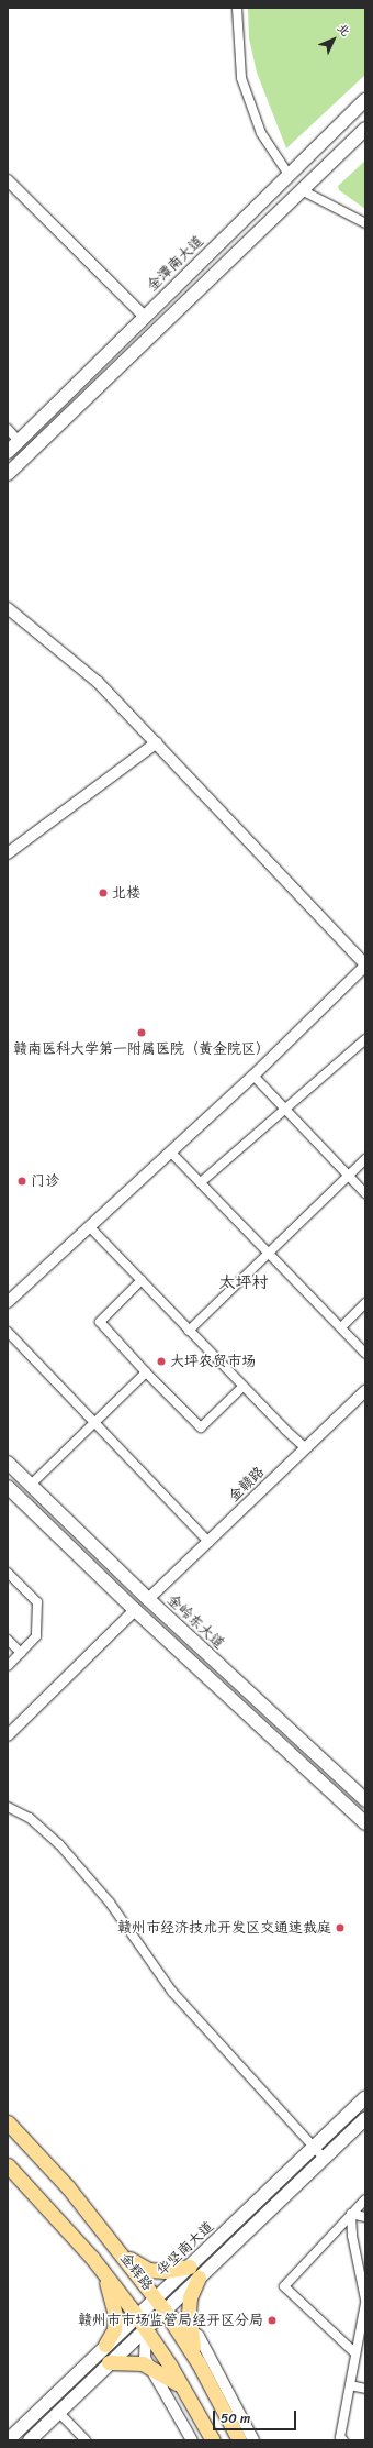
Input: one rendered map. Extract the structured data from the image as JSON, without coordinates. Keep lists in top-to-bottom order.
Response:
{
  "streets": {
    "main road": [
      "金潭南大道",
      "金岭东大道",
      "华坚南大道",
      "金辉路"
    ],
    "street": ["金赣路"]
  },
  "crossings": [
    ["金赣路", "金岭东大道"],
    ["华坚南大道", "金辉路"]
  ],
  "districts": ["太坪村"],
  "places": [
    "北楼",
    "赣南医科大学第一附属医院（黄金院区）",
    "门诊",
    "大坪农贸市场",
    "赣州市经济技术开发区交通速裁庭",
    "赣州市市场监管局经开区分局"
  ],
  "scale_bar": "50 m",
  "north": "top right"
}
